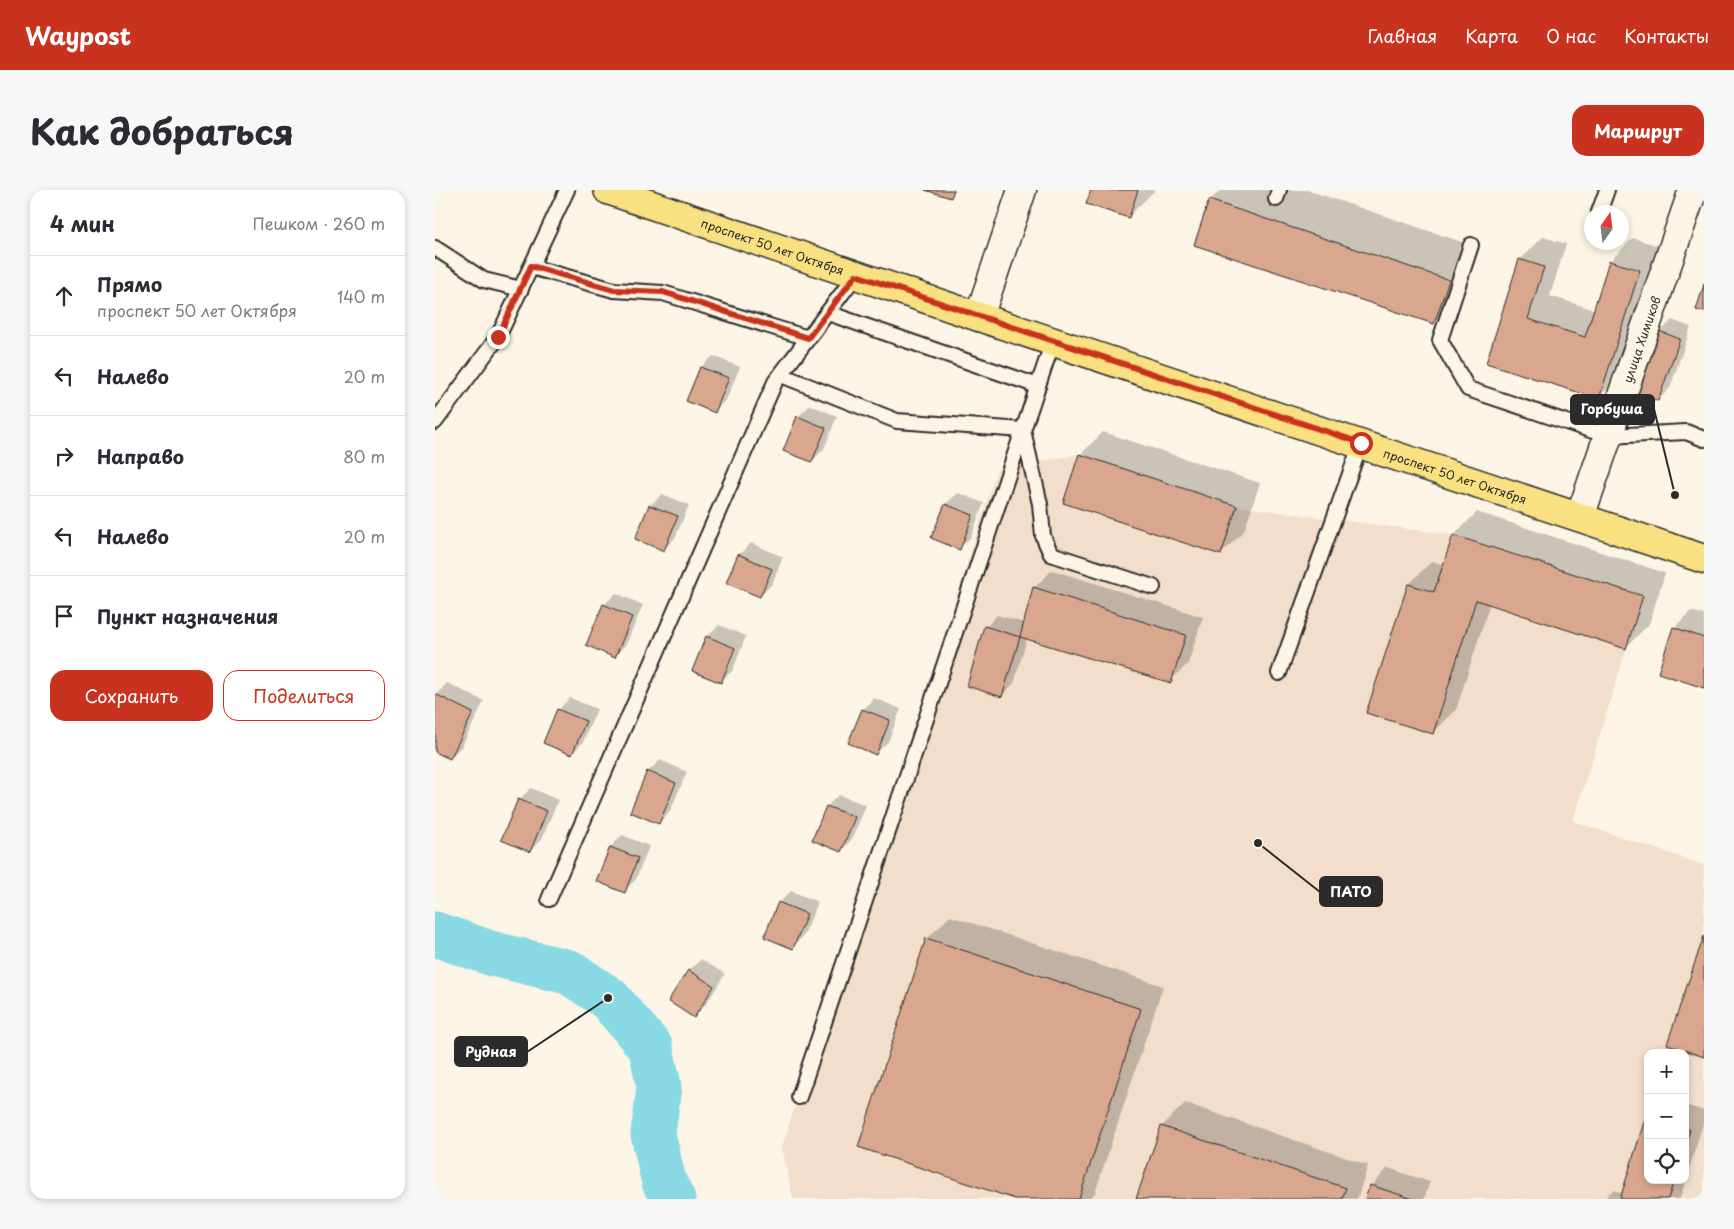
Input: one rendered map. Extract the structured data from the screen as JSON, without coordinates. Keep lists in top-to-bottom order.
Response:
{
  "streets": {
    "main road": ["проспект 50 лет Октября"],
    "street": ["улица Химиков"]
  },
  "crossings": [
    ["проспект 50 лет Октября", "улица Химиков"]
  ],
  "places": ["Горбуша", "ПАТО", "Рудная"],
  "north": "top",
  "page": {
    "header": "Waypost",
    "nav": [
      "Главная",
      "Карта",
      "О нас",
      "Контакты"
    ],
    "title": "Как добраться",
    "buttons": [
      "Маршрут",
      ["Сохранить", "Поделиться"]
    ],
    "heading": ["4 мин", "Пешком · 260 m"],
    "list": [
      ["Прямо", "проспект 50 лет Октября", "140 m"],
      ["Налево", "20 m"],
      ["Направо", "80 m"],
      ["Налево", "20 m"],
      "Пункт назначения"
    ],
    "map_buttons": ["+", "−"]
  }
}
